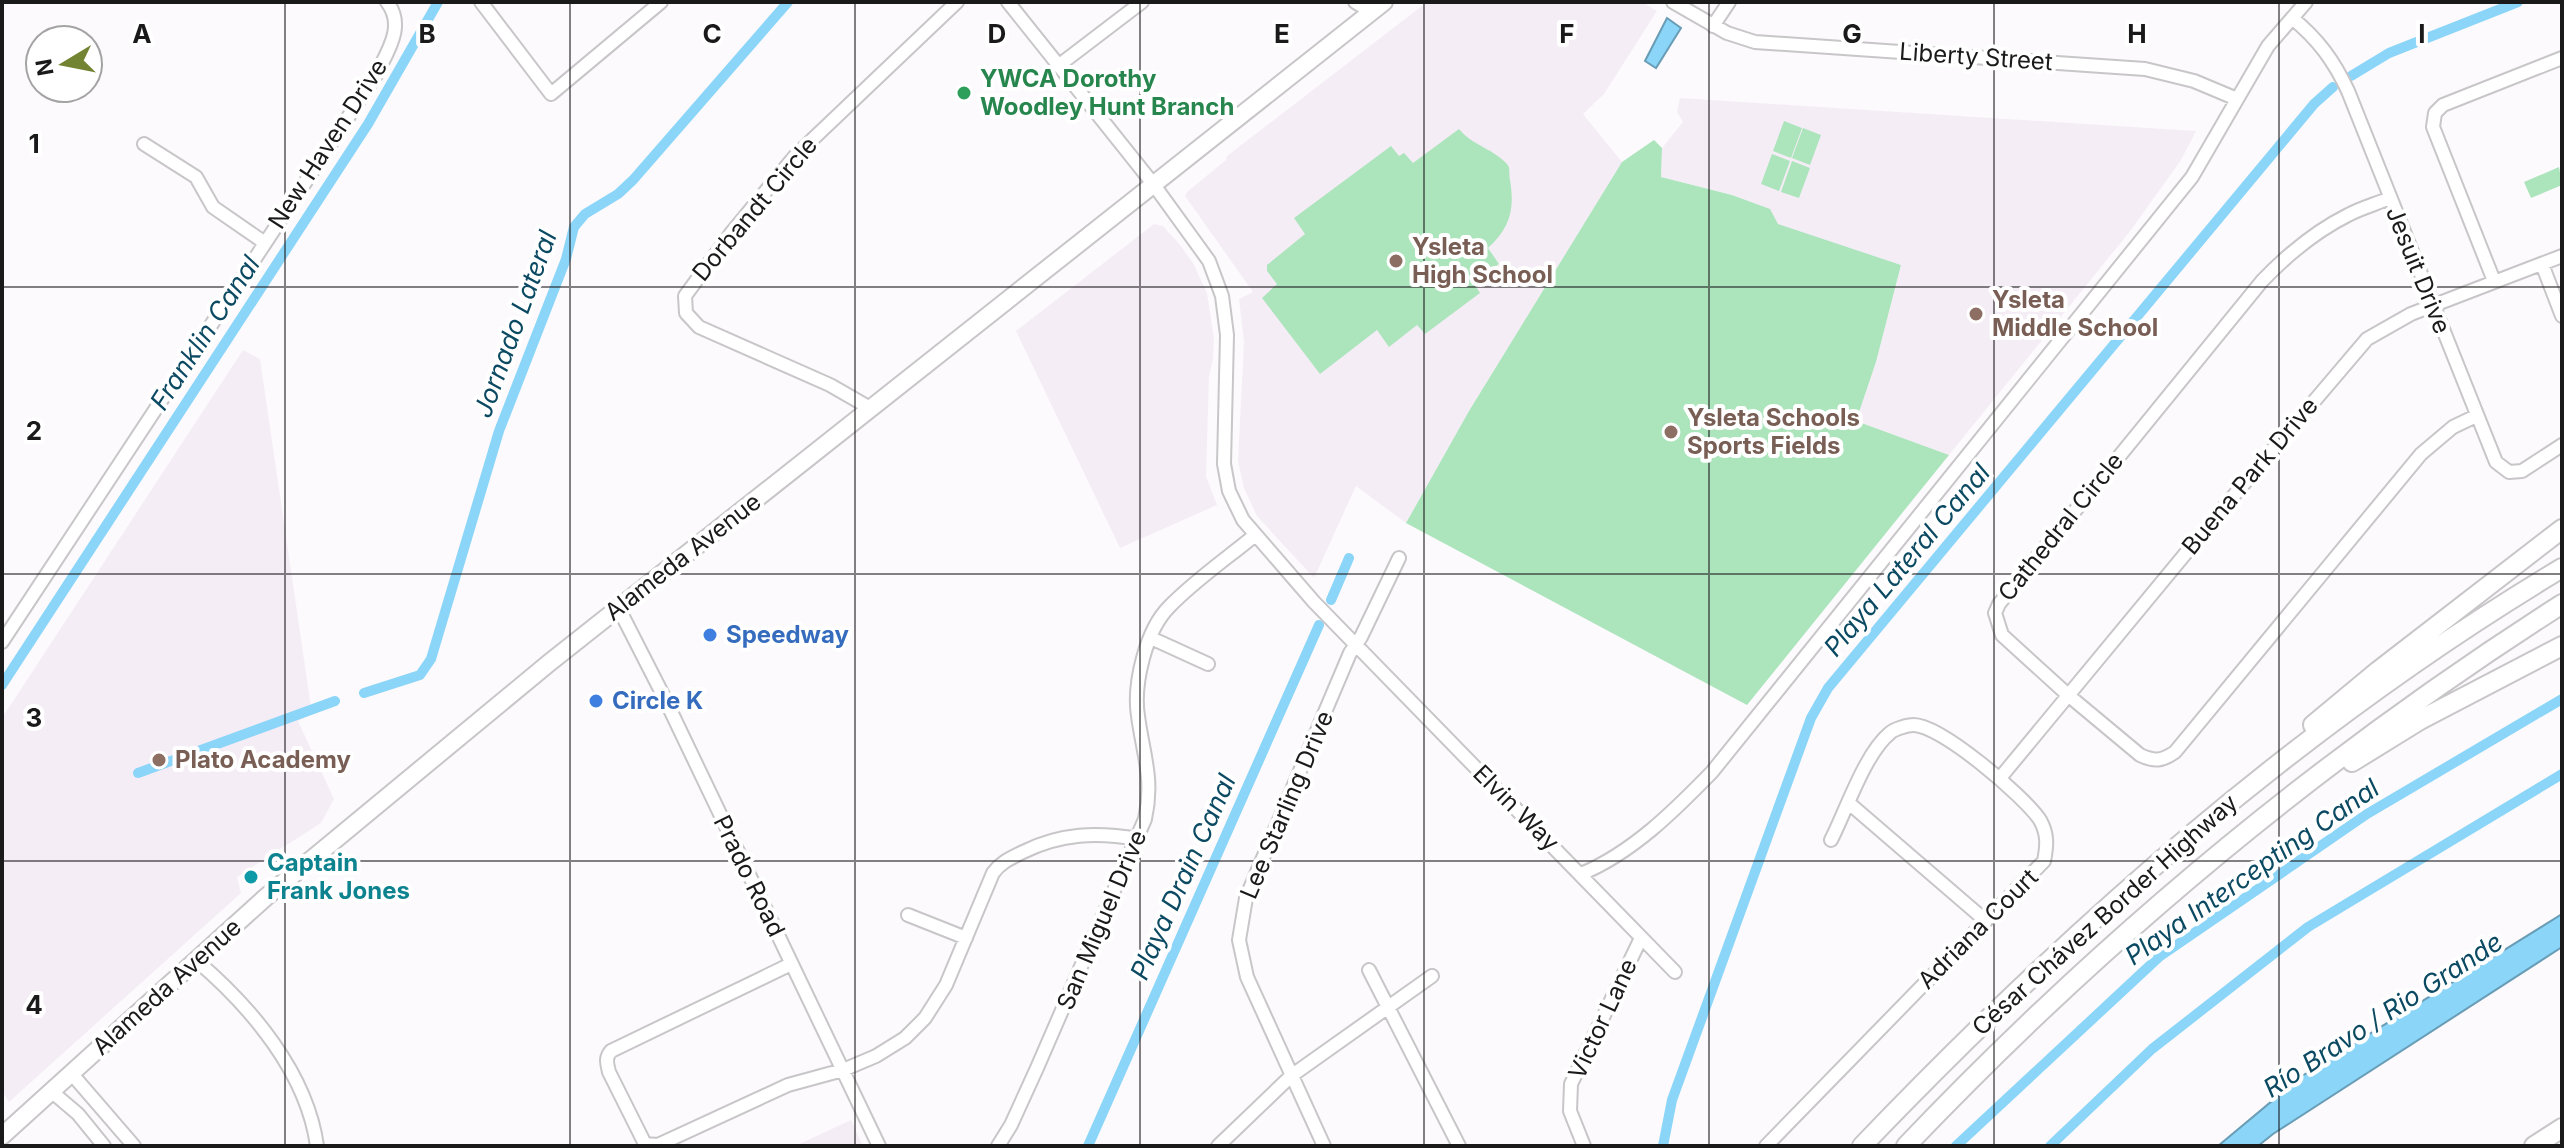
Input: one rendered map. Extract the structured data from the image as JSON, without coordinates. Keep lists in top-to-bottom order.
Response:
{
  "streets": {
    "highway": ["César Chávez Border Highway"],
    "main road": ["Alameda Avenue"],
    "street": [
      "Liberty Street",
      "New Haven Drive",
      "Dorbandt Circle",
      "Jesuit Drive",
      "Buena Park Drive",
      "Cathedral Circle",
      "Lee Starling Drive",
      "Elvin Way",
      "Prado Road",
      "San Miguel Drive",
      "Adriana Court",
      "Victor Lane"
    ]
  },
  "crossings": [
    ["Dorbandt Circle", "Alameda Avenue"],
    ["Jesuit Drive", "Buena Park Drive"],
    ["Jesuit Drive", "Cathedral Circle"],
    ["Buena Park Drive", "Cathedral Circle"],
    ["Buena Park Drive", "Adriana Court"],
    ["Alameda Avenue", "Elvin Way"],
    ["Alameda Avenue", "Prado Road"],
    ["Lee Starling Drive", "Elvin Way"],
    ["Elvin Way", "San Miguel Drive"],
    ["Elvin Way", "Victor Lane"]
  ],
  "water": [
    "Jornado Lateral",
    "Franklin Canal",
    "Playa Lateral Canal",
    "Playa Intercepting Canal",
    "Playa Drain Canal",
    "Río Bravo / Rio Grande"
  ],
  "places": [
    "YWCA Dorothy Woodley Hunt Branch",
    "Ysleta High School",
    "Ysleta Middle School",
    "Ysleta Schools Sports Fields",
    "Speedway",
    "Circle K",
    "Plato Academy",
    "Captain Frank Jones"
  ],
  "north": "left",
  "grid": {
    "columns": [
      "A",
      "B",
      "C",
      "D",
      "E",
      "F",
      "G",
      "H",
      "I"
    ],
    "rows": [
      "1",
      "2",
      "3",
      "4"
    ]
  }
}
